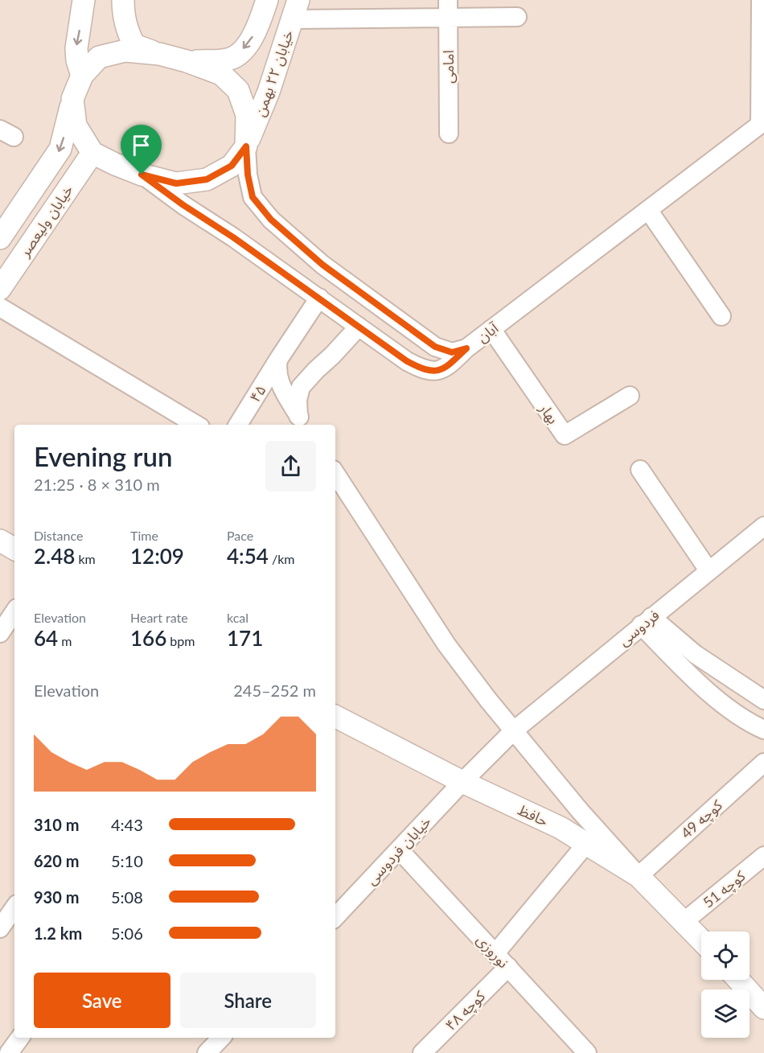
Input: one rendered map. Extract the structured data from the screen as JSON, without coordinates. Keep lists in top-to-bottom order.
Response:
{
  "streets": {
    "street": [
      "امامی",
      "خیابان ۲۲ بهمن",
      "خیابان ولیعصر",
      "آبان",
      "۴۵",
      "بهار",
      "فردوسی",
      "حافظ",
      "کوچه 49",
      "خیابان فردوسی",
      "کوچه 51",
      "نوروزی",
      "کوچه ۴۸"
    ]
  },
  "crossings": [
    ["خیابان ۲۲ بهمن", "خیابان ولیعصر"],
    ["خیابان ۲۲ بهمن", "آبان"],
    ["خیابان ولیعصر", "آبان"],
    ["آبان", "بهار"],
    ["فردوسی", "حافظ"],
    ["فردوسی", "خیابان فردوسی"],
    ["حافظ", "کوچه 49"],
    ["حافظ", "خیابان فردوسی"],
    ["حافظ", "کوچه 51"],
    ["خیابان فردوسی", "نوروزی"],
    ["نوروزی", "کوچه ۴۸"]
  ],
  "one_way": ["خیابان ۲۲ بهمن"],
  "page": {
    "heading": ["Evening run", "21:25 · 8 × 310 m"],
    "stats": [
      ["Distance", "2.48 km"],
      ["Time", "12:09"],
      ["Pace", "4:54 /km"],
      ["Elevation", "64 m"],
      ["Heart rate", "166 bpm"],
      ["kcal", "171"]
    ],
    "chart": ["Elevation", "245–252 m"],
    "list": [
      {
        "name": "310 m",
        "note": "4:43"
      },
      {
        "name": "620 m",
        "note": "5:10"
      },
      {
        "name": "930 m",
        "note": "5:08"
      },
      {
        "name": "1.2 km",
        "note": "5:06"
      }
    ],
    "buttons": ["Save", "Share"]
  }
}
